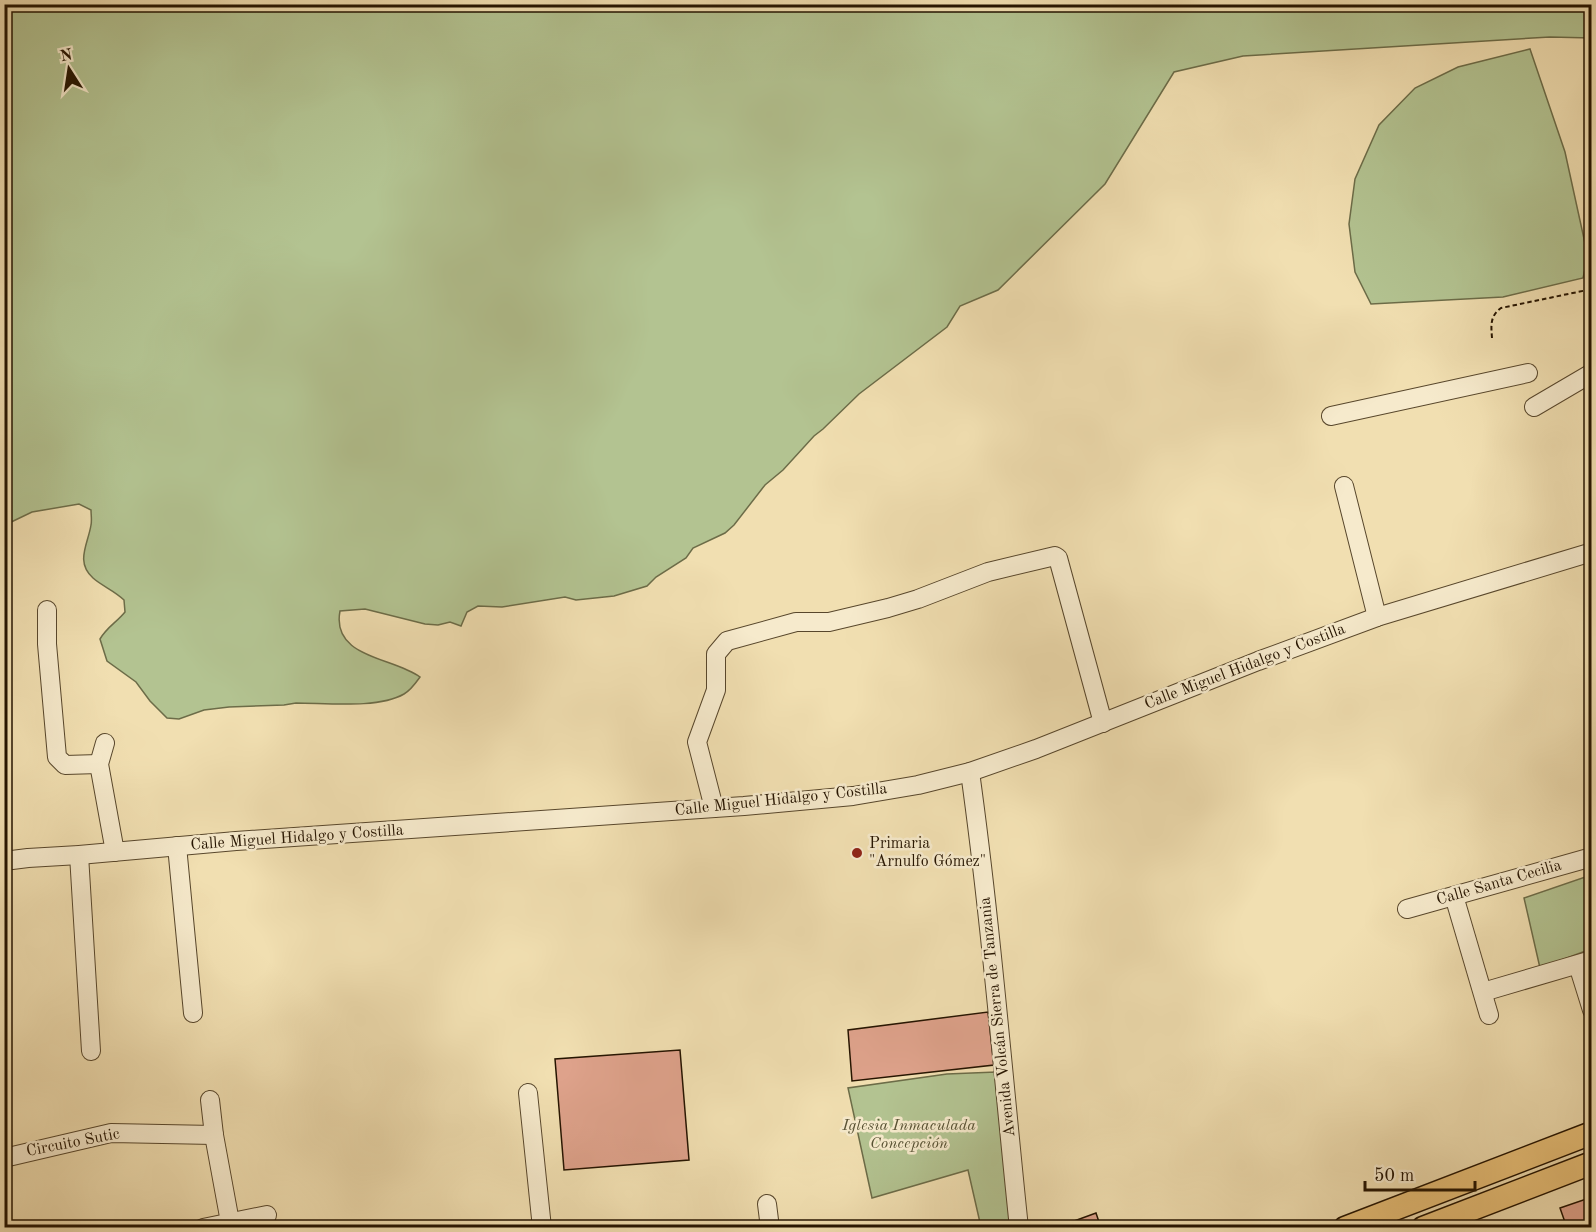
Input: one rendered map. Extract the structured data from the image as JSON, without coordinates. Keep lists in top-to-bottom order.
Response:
{
  "streets": {
    "street": [
      "Calle Miguel Hidalgo y Costilla",
      "Calle Santa Cecilia",
      "Avenida Volcán Sierra de Tanzania",
      "Circuito Sutic"
    ]
  },
  "crossings": [
    ["Calle Miguel Hidalgo y Costilla", "Avenida Volcán Sierra de Tanzania"]
  ],
  "parks": ["Iglesia Inmaculada Concepción"],
  "places": ["Primaria \"Arnulfo Gómez\""],
  "scale_bar": "50 m",
  "north": "top"
}
